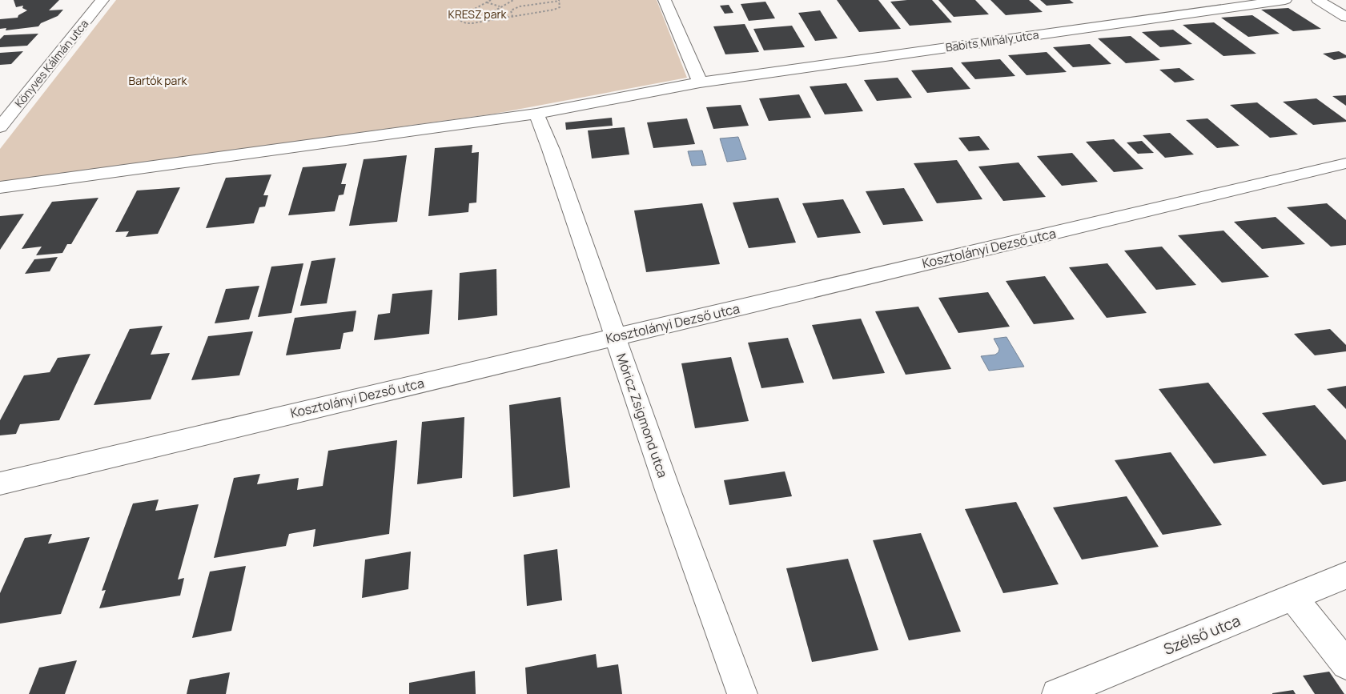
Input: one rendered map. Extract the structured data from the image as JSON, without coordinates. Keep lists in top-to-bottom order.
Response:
{
  "streets": {
    "street": [
      "Babits Mihály utca",
      "Könyves Kálmán utca",
      "Kosztolányi Dezső utca",
      "Móricz Zsigmond utca",
      "Szélső utca"
    ]
  },
  "crossings": [
    ["Babits Mihály utca", "Móricz Zsigmond utca"],
    ["Kosztolányi Dezső utca", "Móricz Zsigmond utca"]
  ],
  "parks": ["KRESZ park", "Bartók park"]
}
